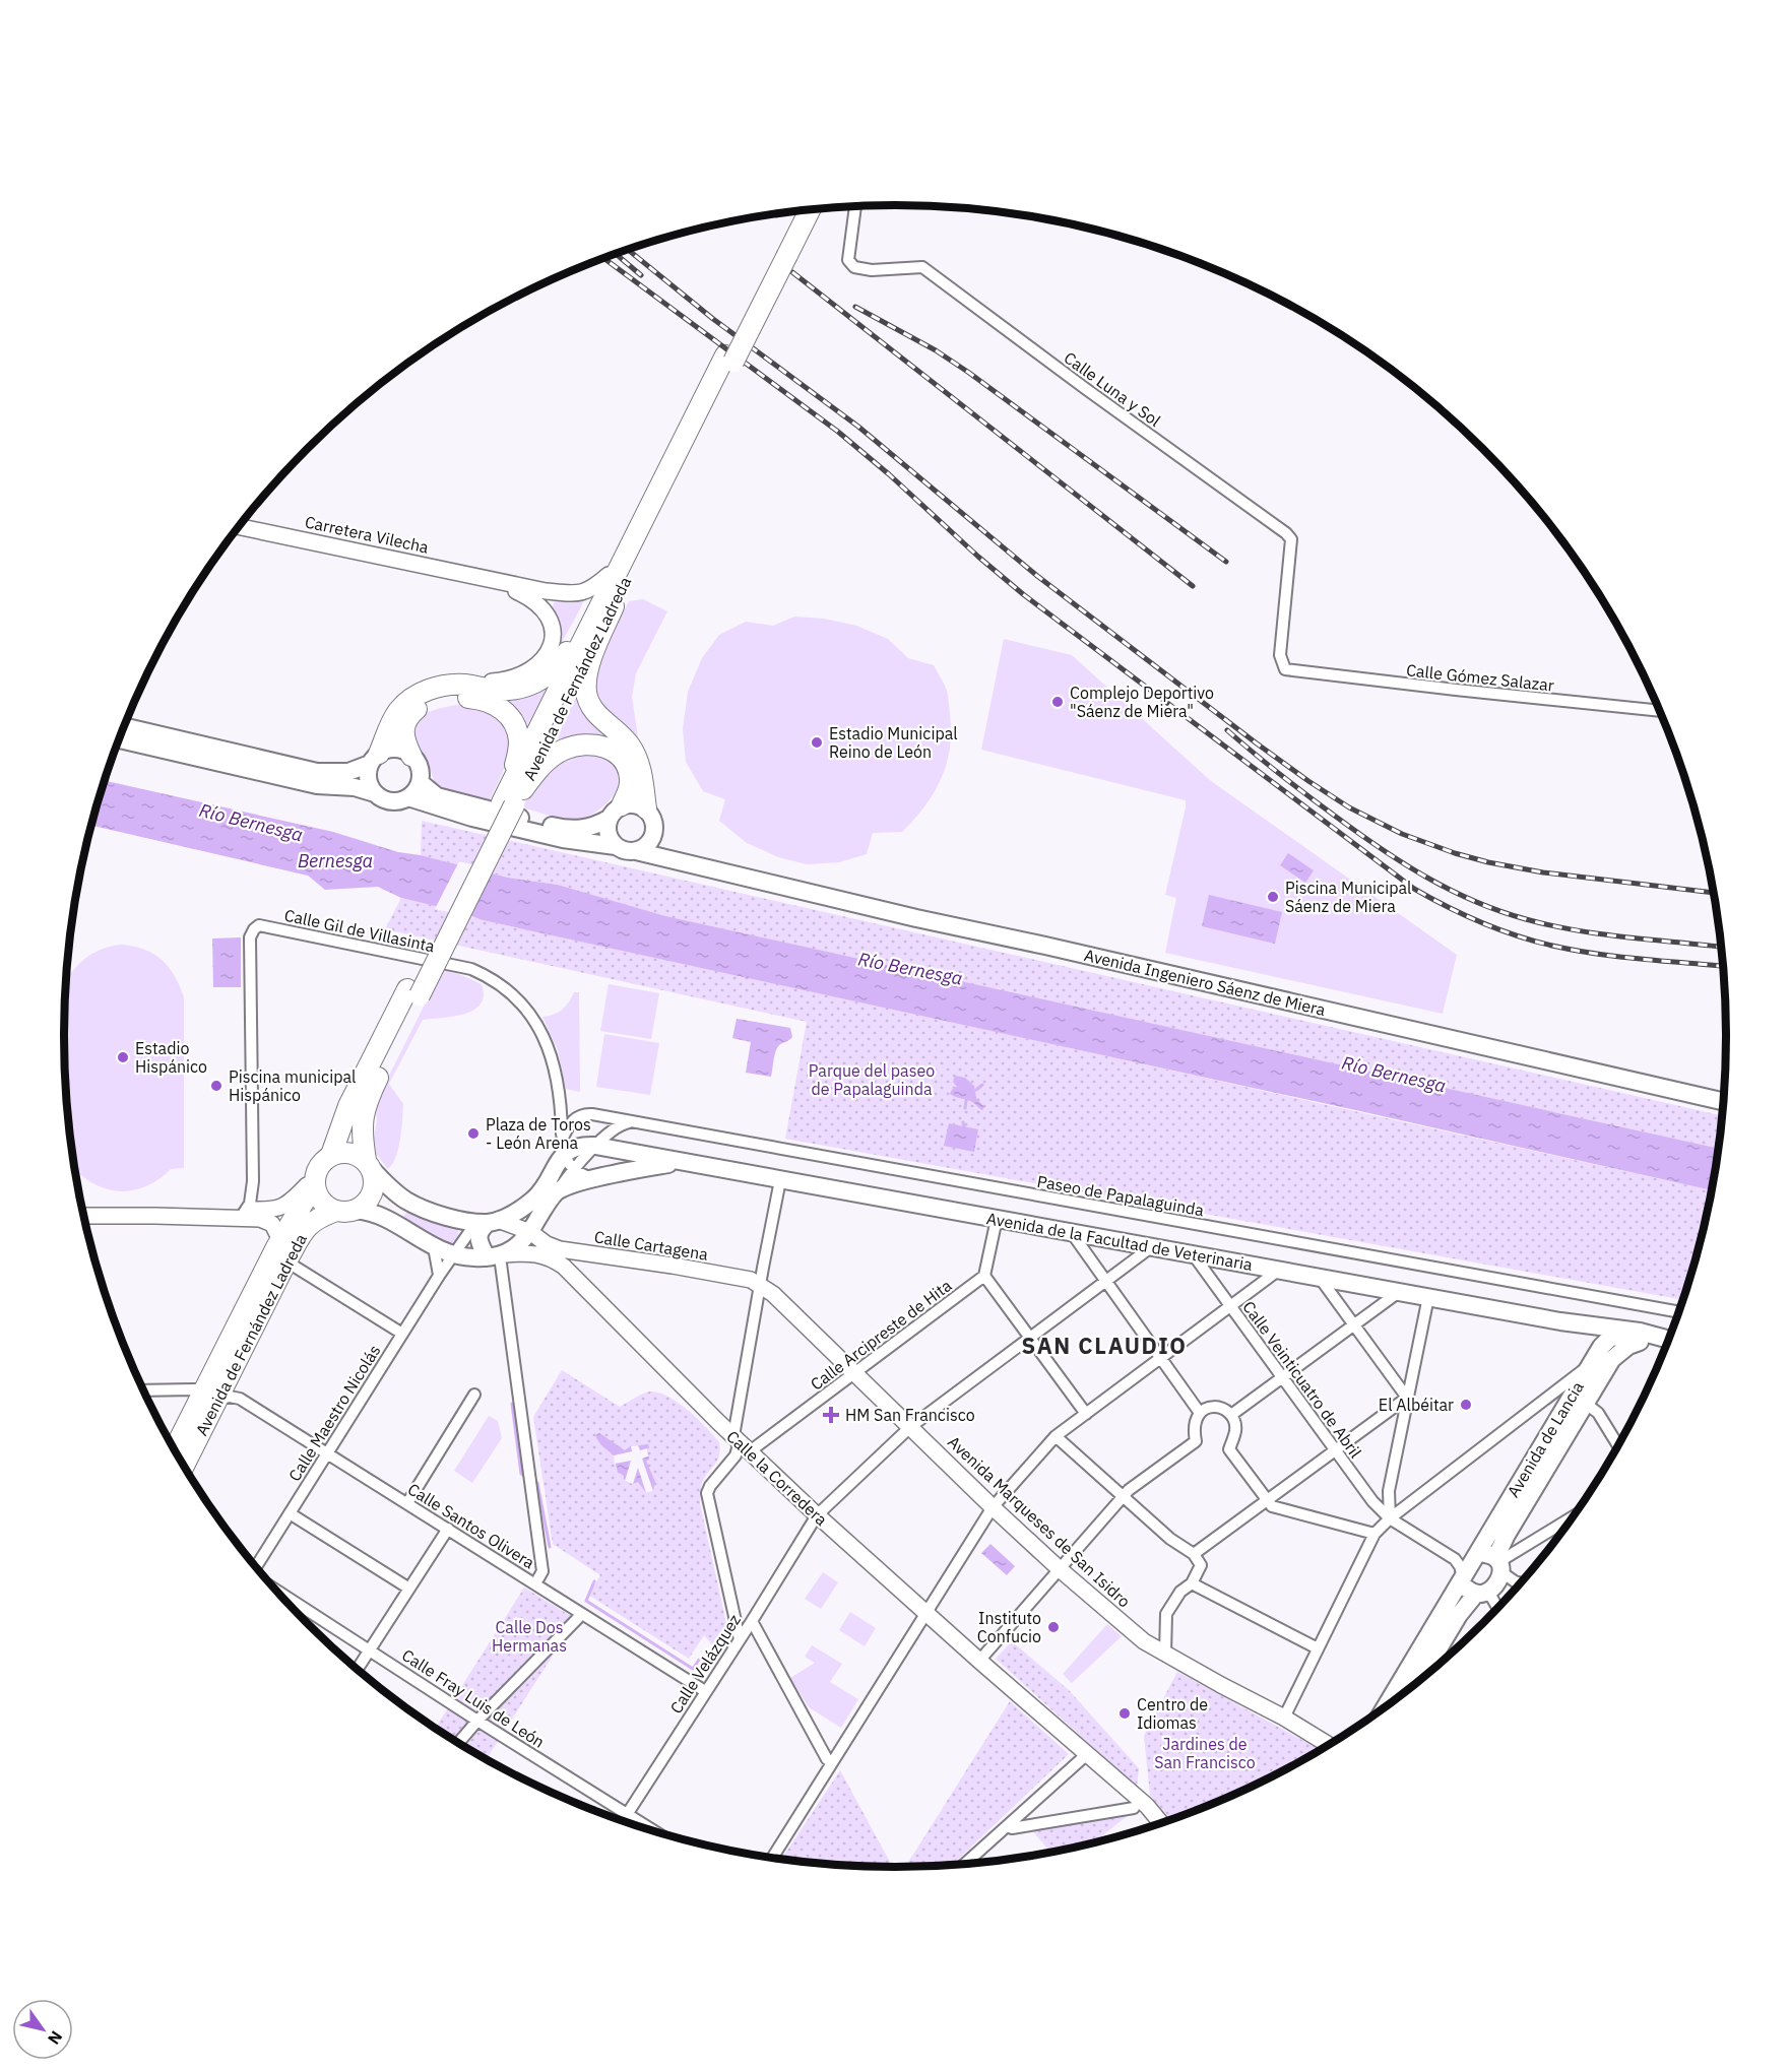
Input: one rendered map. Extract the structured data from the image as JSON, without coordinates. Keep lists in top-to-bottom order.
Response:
{
  "streets": {
    "highway": ["Avenida de Fernández Ladreda"],
    "main road": [
      "Carretera Vilecha",
      "Avenida Ingeniero Sáenz de Miera",
      "Avenida de la Facultad de Veterinaria",
      "Calle Cartagena",
      "Avenida de Lancia",
      "Calle la Corredera",
      "Avenida Marqueses de San Isidro"
    ],
    "street": [
      "Calle Luna y Sol",
      "Calle Gómez Salazar",
      "Calle Gil de Villasinta",
      "Paseo de Papalaguinda",
      "Calle Arcipreste de Hita",
      "Calle Veinticuatro de Abril",
      "Calle Maestro Nicolás",
      "Calle Santos Olivera",
      "Calle Velázquez",
      "Calle Fray Luis de León"
    ]
  },
  "crossings": [
    ["Calle Luna y Sol", "Calle Gómez Salazar"],
    ["Avenida de Fernández Ladreda", "Calle la Corredera"],
    ["Avenida de Fernández Ladreda", "Calle Santos Olivera"],
    ["Calle Gil de Villasinta", "Paseo de Papalaguinda"],
    ["Calle Gil de Villasinta", "Avenida de la Facultad de Veterinaria"],
    ["Paseo de Papalaguinda", "Avenida de la Facultad de Veterinaria"],
    ["Avenida de la Facultad de Veterinaria", "Calle Cartagena"],
    ["Avenida de la Facultad de Veterinaria", "Calle Veinticuatro de Abril"],
    ["Avenida de la Facultad de Veterinaria", "Avenida de Lancia"],
    ["Avenida de la Facultad de Veterinaria", "Calle la Corredera"],
    ["Avenida de la Facultad de Veterinaria", "Calle Velázquez"],
    ["Calle Cartagena", "Calle Maestro Nicolás"],
    ["Calle Cartagena", "Avenida Marqueses de San Isidro"],
    ["Calle Arcipreste de Hita", "Calle la Corredera"],
    ["Calle Arcipreste de Hita", "Avenida Marqueses de San Isidro"],
    ["Calle Maestro Nicolás", "Calle la Corredera"],
    ["Calle Maestro Nicolás", "Calle Santos Olivera"],
    ["Calle la Corredera", "Calle Velázquez"],
    ["Avenida Marqueses de San Isidro", "Calle Velázquez"],
    ["Calle Santos Olivera", "Calle Velázquez"],
    ["Calle Velázquez", "Calle Fray Luis de León"]
  ],
  "districts": ["SAN CLAUDIO"],
  "water": ["Río Bernesga", "Bernesga"],
  "parks": ["Parque del paseo de Papalaguinda", "Calle Dos Hermanas", "Jardines de San Francisco"],
  "places": {
    "other": [
      "Complejo Deportivo \"Sáenz de Miera\"",
      "Estadio Municipal Reino de León",
      "Piscina Municipal Sáenz de Miera",
      "Estadio Hispánico",
      "Piscina municipal Hispánico",
      "Plaza de Toros - León Arena",
      "El Albéitar",
      "Instituto Confucio",
      "Centro de Idiomas"
    ],
    "health": ["HM San Francisco"]
  },
  "north": "bottom right"
}
